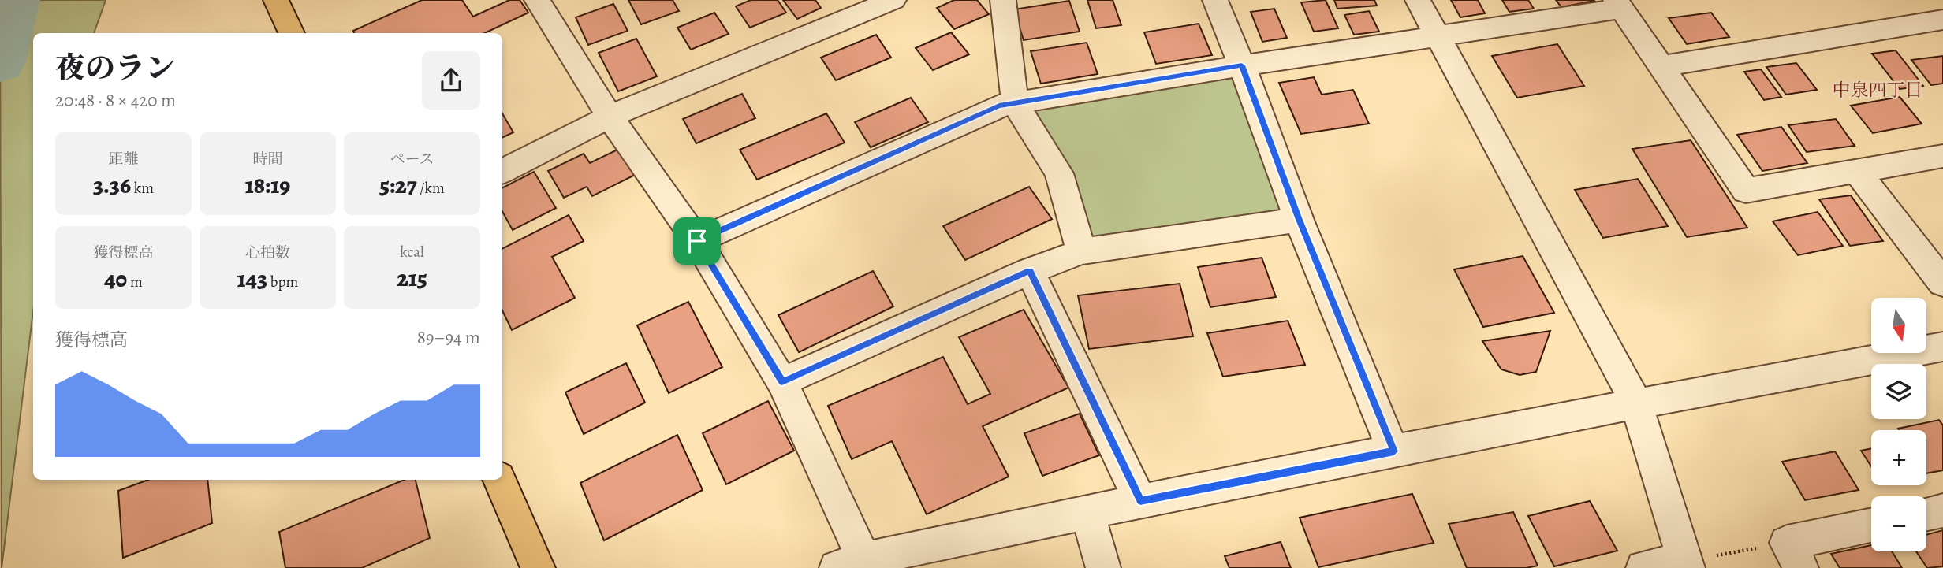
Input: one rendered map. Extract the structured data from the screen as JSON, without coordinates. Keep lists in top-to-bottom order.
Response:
{
  "districts": ["中泉四丁目"],
  "north": "bottom",
  "page": {
    "heading": ["夜のラン", "20:48 · 8 × 420 m"],
    "stats": [
      ["距離", "3.36 km"],
      ["時間", "18:19"],
      ["ペース", "5:27 /km"],
      ["獲得標高", "40 m"],
      ["心拍数", "143 bpm"],
      ["kcal", "215"]
    ],
    "map_buttons": ["+", "−"],
    "chart": ["獲得標高", "89–94 m"]
  }
}
